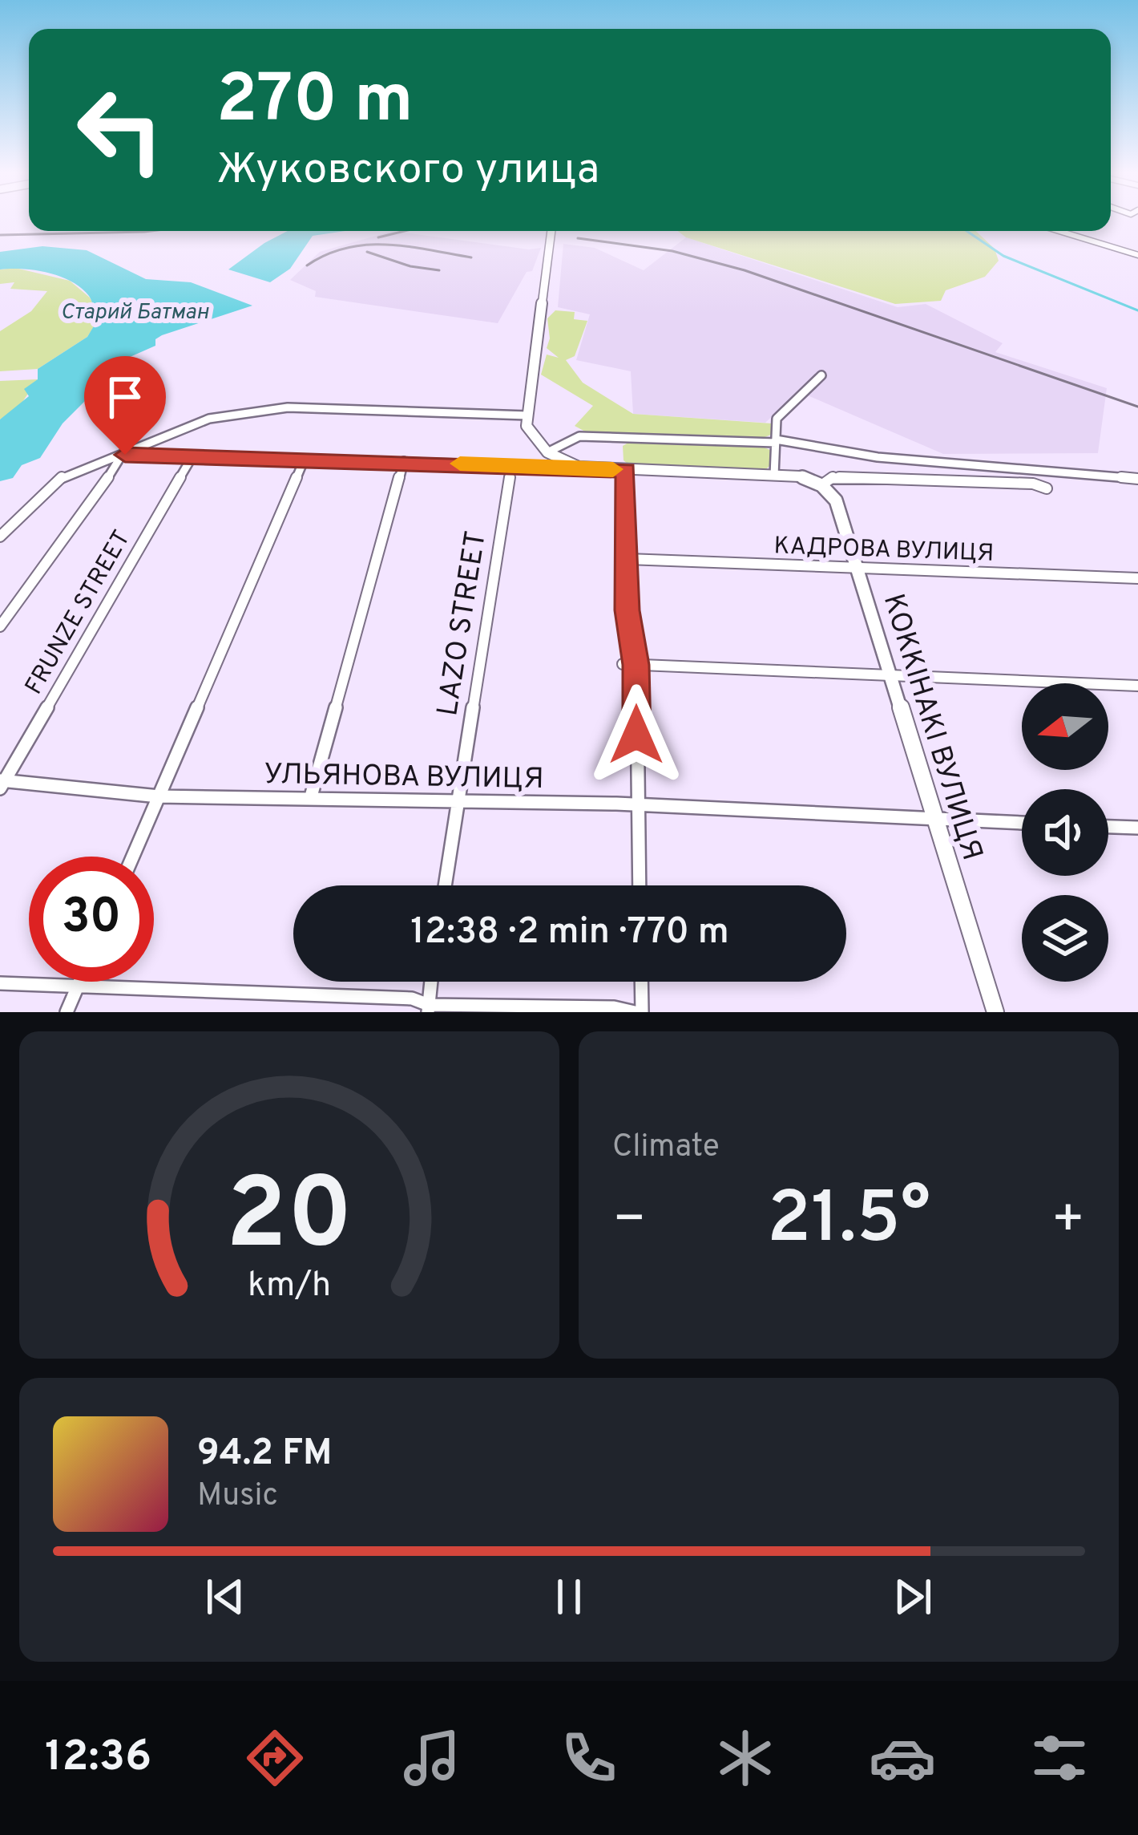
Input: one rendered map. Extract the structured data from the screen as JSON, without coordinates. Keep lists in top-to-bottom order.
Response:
{
  "streets": {
    "street": [
      "КАДРОВА ВУЛИЦЯ",
      "FRUNZE STREET",
      "LAZO STREET",
      "КОККІНАКІ ВУЛИЦЯ",
      "УЛЬЯНОВА ВУЛИЦЯ"
    ]
  },
  "crossings": [
    ["КАДРОВА ВУЛИЦЯ", "КОККІНАКІ ВУЛИЦЯ"],
    ["FRUNZE STREET", "УЛЬЯНОВА ВУЛИЦЯ"],
    ["LAZO STREET", "УЛЬЯНОВА ВУЛИЦЯ"],
    ["КОККІНАКІ ВУЛИЦЯ", "УЛЬЯНОВА ВУЛИЦЯ"]
  ],
  "water": ["Старий Батман"],
  "north": "left",
  "page": {
    "turn": ["270 m", "Жуковского улица"],
    "limit": "30",
    "trip": "12:38 · 2 min · 770 m",
    "tile": "Climate",
    "heat": ["−", "21.5°", "+"],
    "song": ["94.2 FM", "Music"],
    "tabs": "12:36",
    "gauge": ["20", "km/h"]
  }
}
